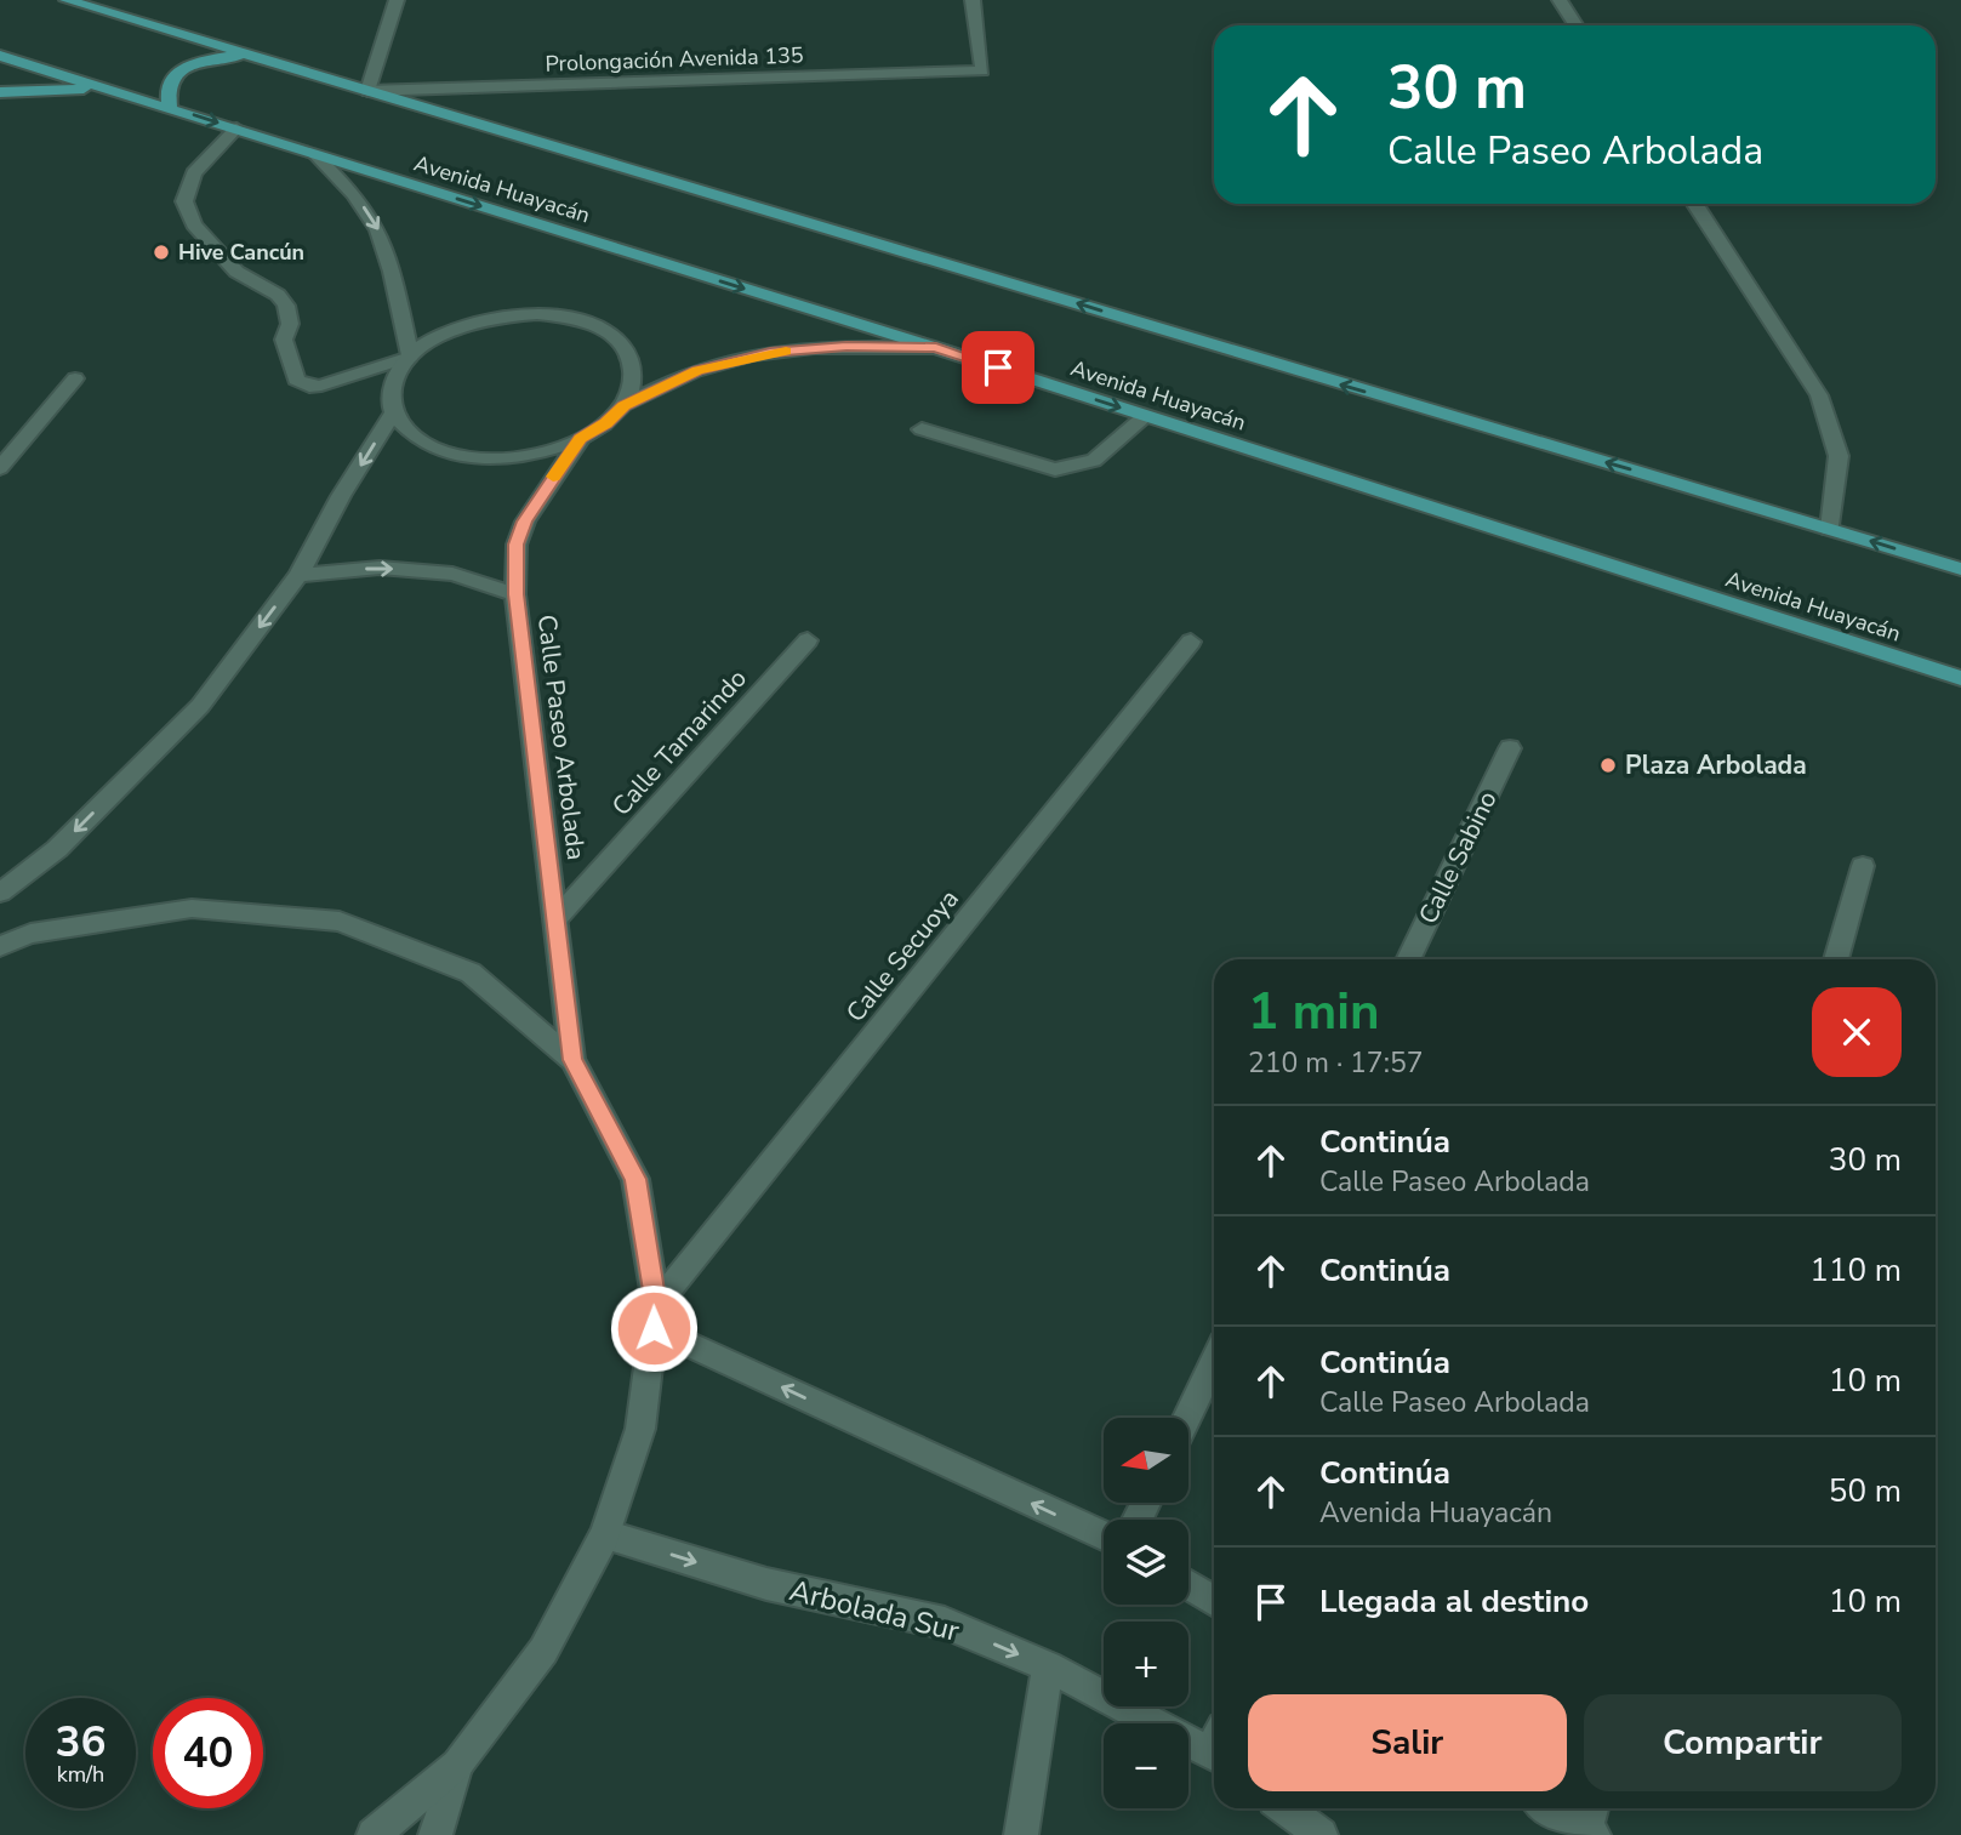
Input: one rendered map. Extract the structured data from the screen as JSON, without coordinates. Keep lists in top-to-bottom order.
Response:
{
  "streets": {
    "main road": ["Avenida Huayacán"],
    "street": [
      "Prolongación Avenida 135",
      "Calle Paseo Arbolada",
      "Calle Tamarindo",
      "Calle Sabino",
      "Calle Secuoya",
      "Arbolada Sur"
    ]
  },
  "crossings": [
    ["Calle Paseo Arbolada", "Calle Tamarindo"]
  ],
  "places": ["Hive Cancún", "Plaza Arbolada"],
  "north": "left",
  "page": {
    "turn": ["30 m", "Calle Paseo Arbolada"],
    "heading": ["1 min", "210 m · 17:57"],
    "list": [
      {
        "name": "Continúa",
        "note": "Calle Paseo Arbolada",
        "value": "30 m"
      },
      {
        "name": "Continúa",
        "value": "110 m"
      },
      {
        "name": "Continúa",
        "note": "Calle Paseo Arbolada",
        "value": "10 m"
      },
      {
        "name": "Continúa",
        "note": "Avenida Huayacán",
        "value": "50 m"
      },
      {
        "name": "Llegada al destino",
        "value": "10 m"
      }
    ],
    "map_buttons": ["+", "−"],
    "buttons": ["Salir", "Compartir"],
    "speed": "36 km/h",
    "limit": "40"
  }
}
